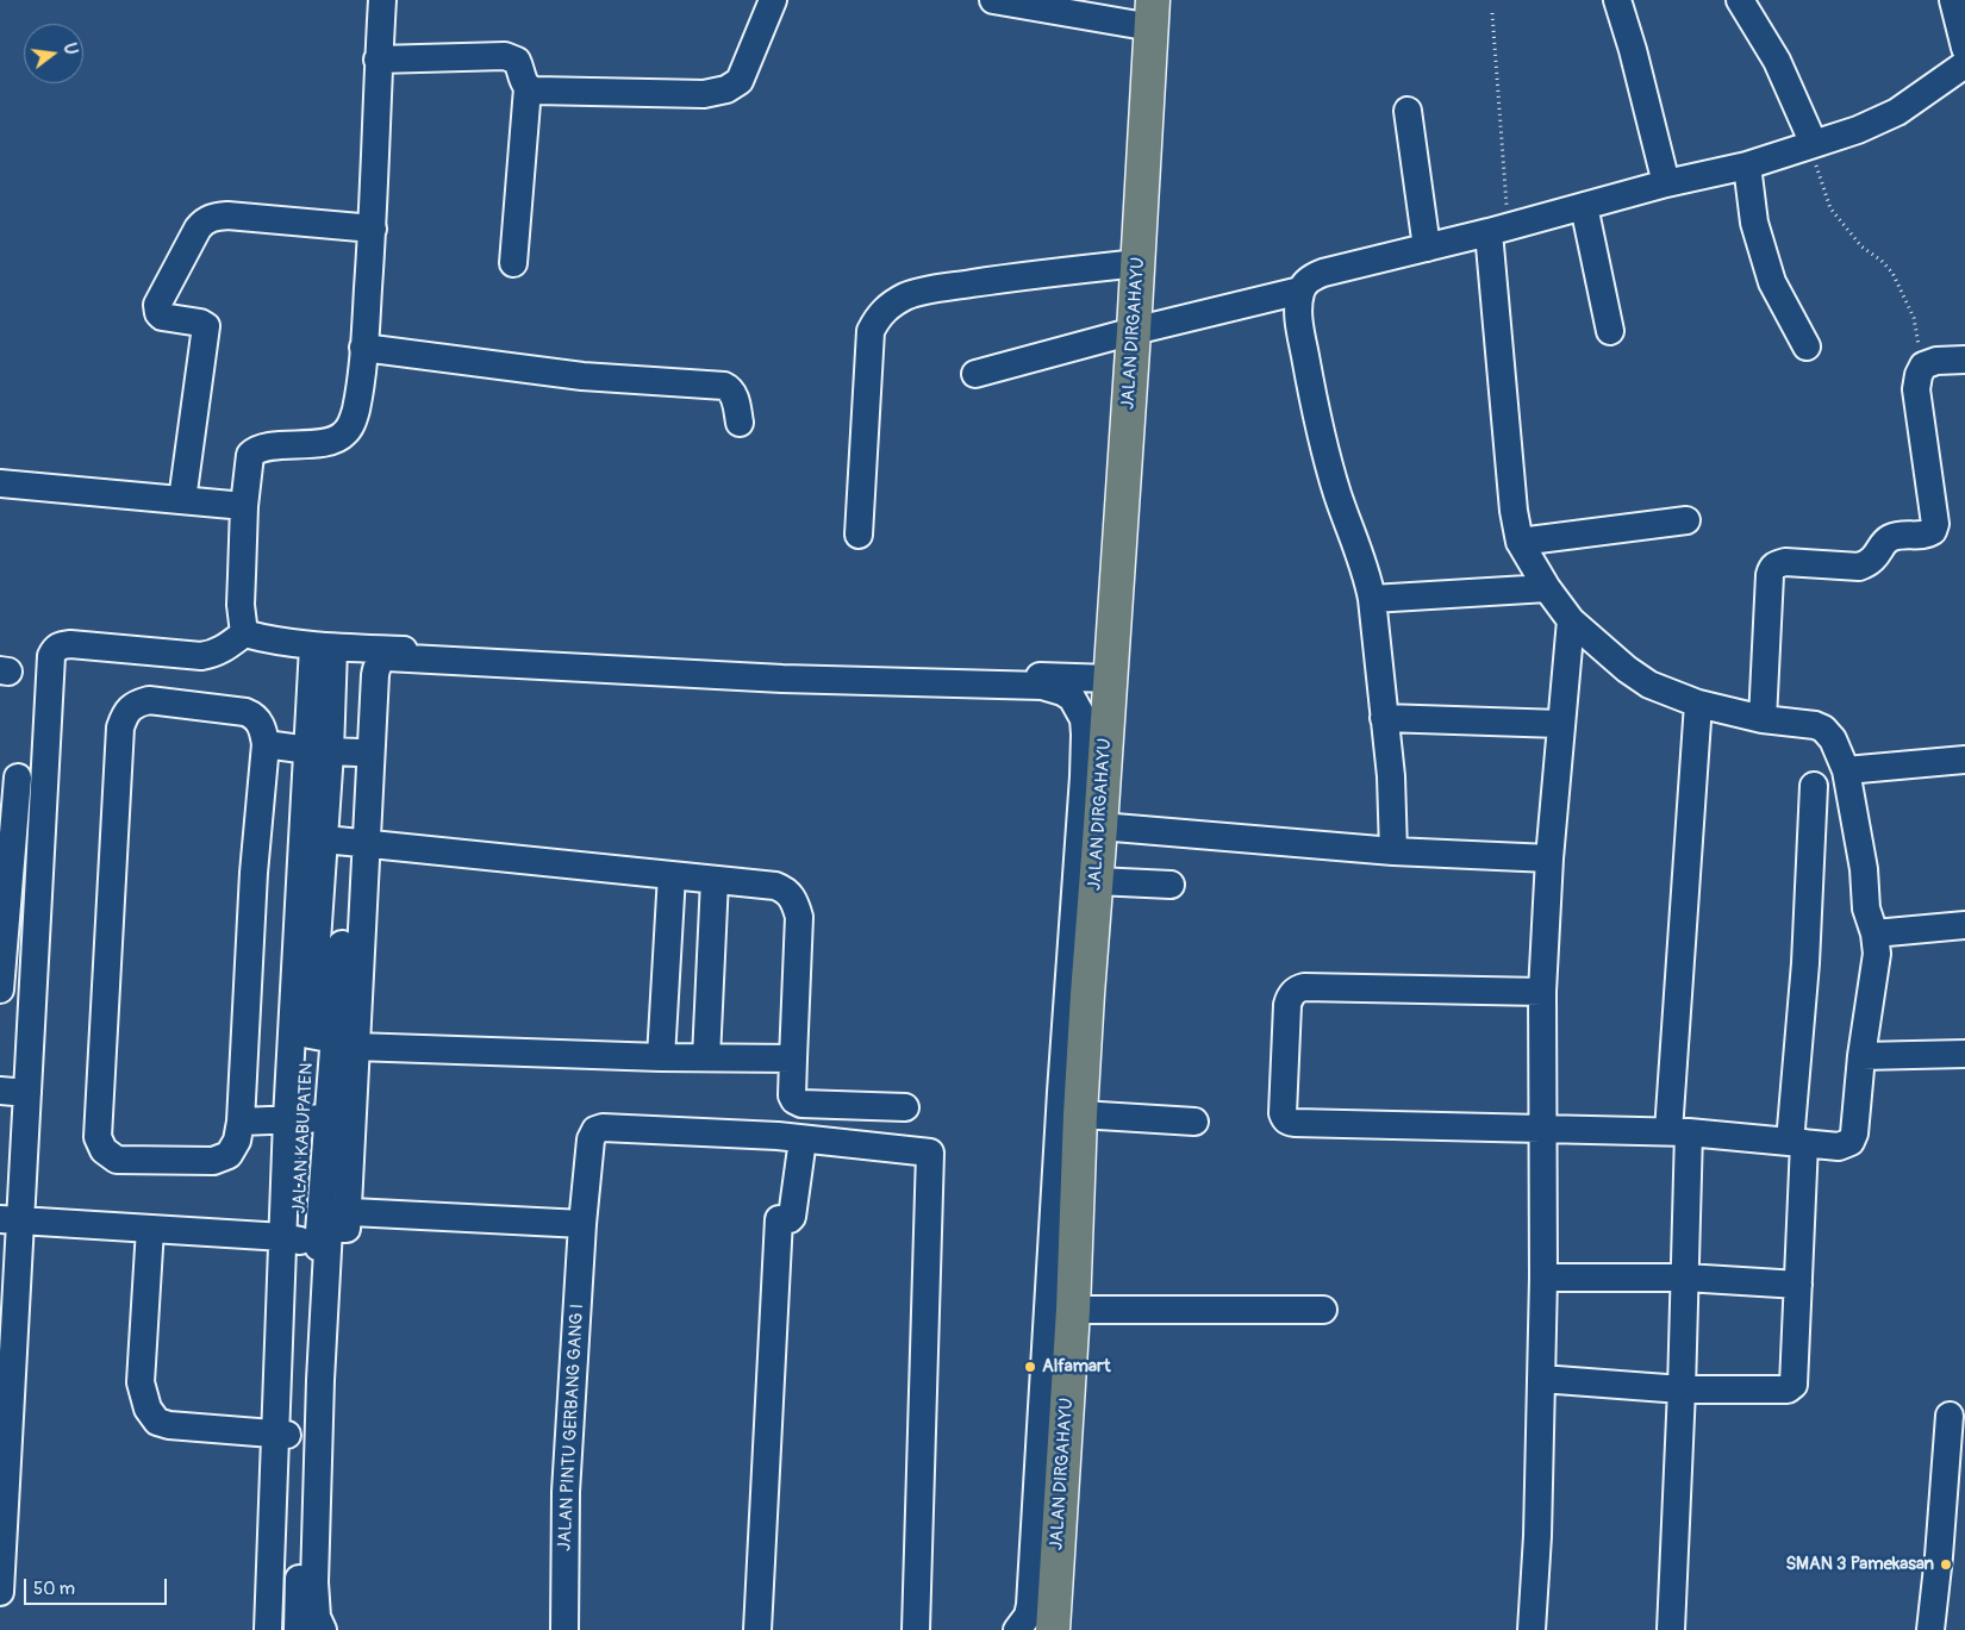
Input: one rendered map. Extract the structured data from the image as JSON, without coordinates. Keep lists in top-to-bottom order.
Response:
{
  "streets": {
    "main road": ["JALAN DIRGAHAYU"],
    "street": ["JALAN KABUPATEN", "JALAN PINTU GERBANG GANG I"]
  },
  "places": ["Alfamart", "SMAN 3 Pamekasan"],
  "scale_bar": "50 m",
  "north": "right"
}
